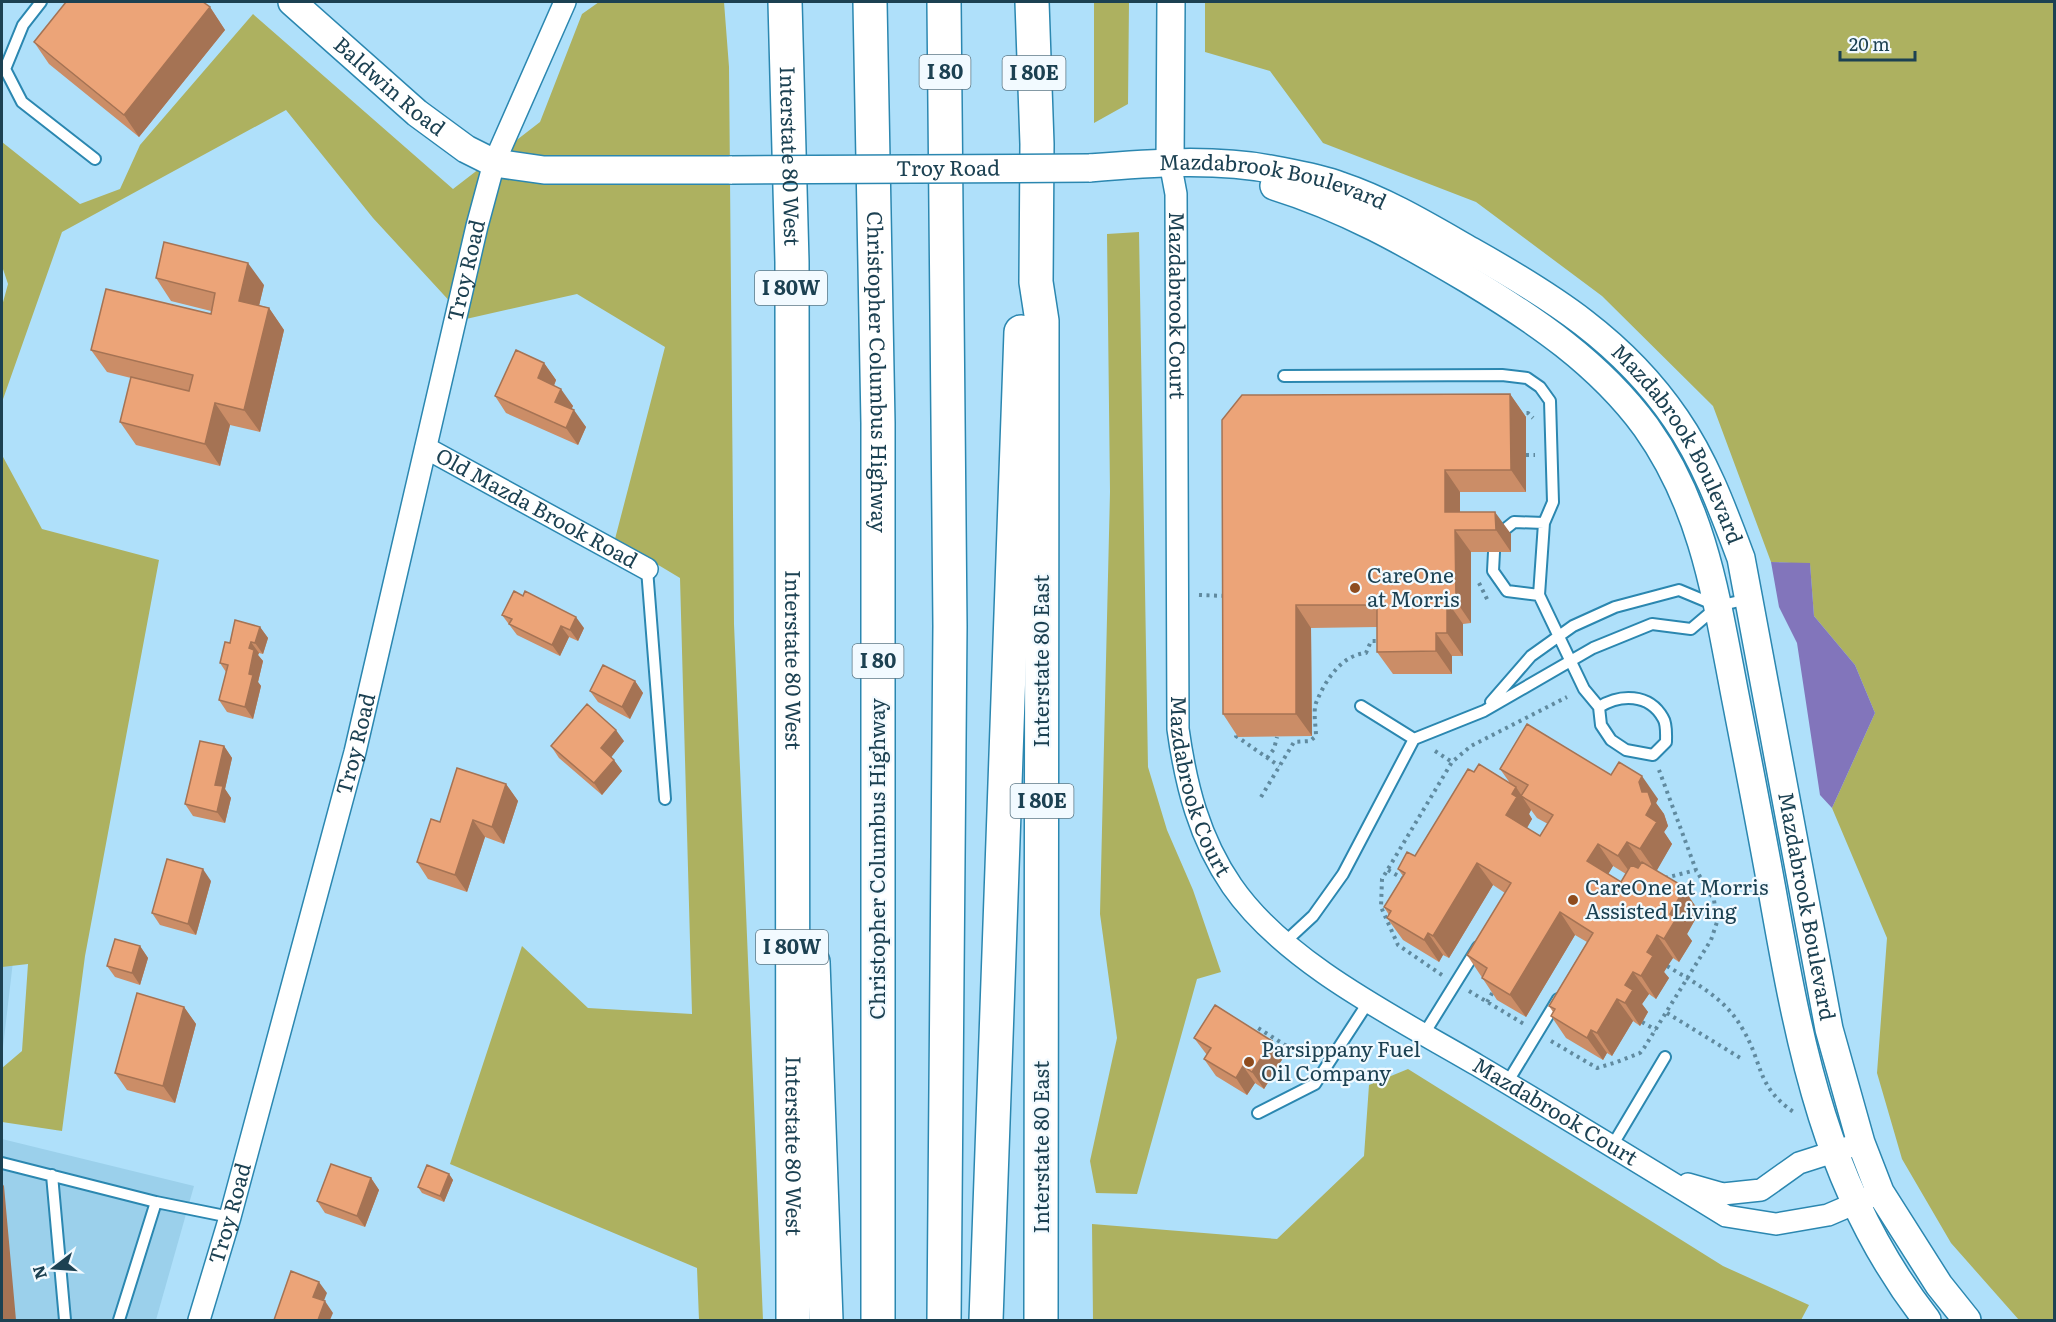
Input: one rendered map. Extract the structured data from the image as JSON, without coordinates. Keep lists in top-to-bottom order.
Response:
{
  "streets": {
    "highway": [
      "I 80",
      "I 80E",
      "Interstate 80 West",
      "I 80W",
      "Christopher Columbus Highway",
      "Interstate 80 East"
    ],
    "street": [
      "Baldwin Road",
      "Troy Road",
      "Mazdabrook Boulevard",
      "Mazdabrook Court",
      "Old Mazda Brook Road"
    ]
  },
  "crossings": [
    ["Baldwin Road", "Troy Road"],
    ["Troy Road", "Mazdabrook Boulevard"],
    ["Troy Road", "Mazdabrook Court"],
    ["Troy Road", "Old Mazda Brook Road"],
    ["Mazdabrook Boulevard", "Mazdabrook Court"]
  ],
  "places": ["CareOne at Morris", "CareOne at Morris Assisted Living", "Parsippany Fuel Oil Company"],
  "scale_bar": "20 m",
  "north": "left"
}
